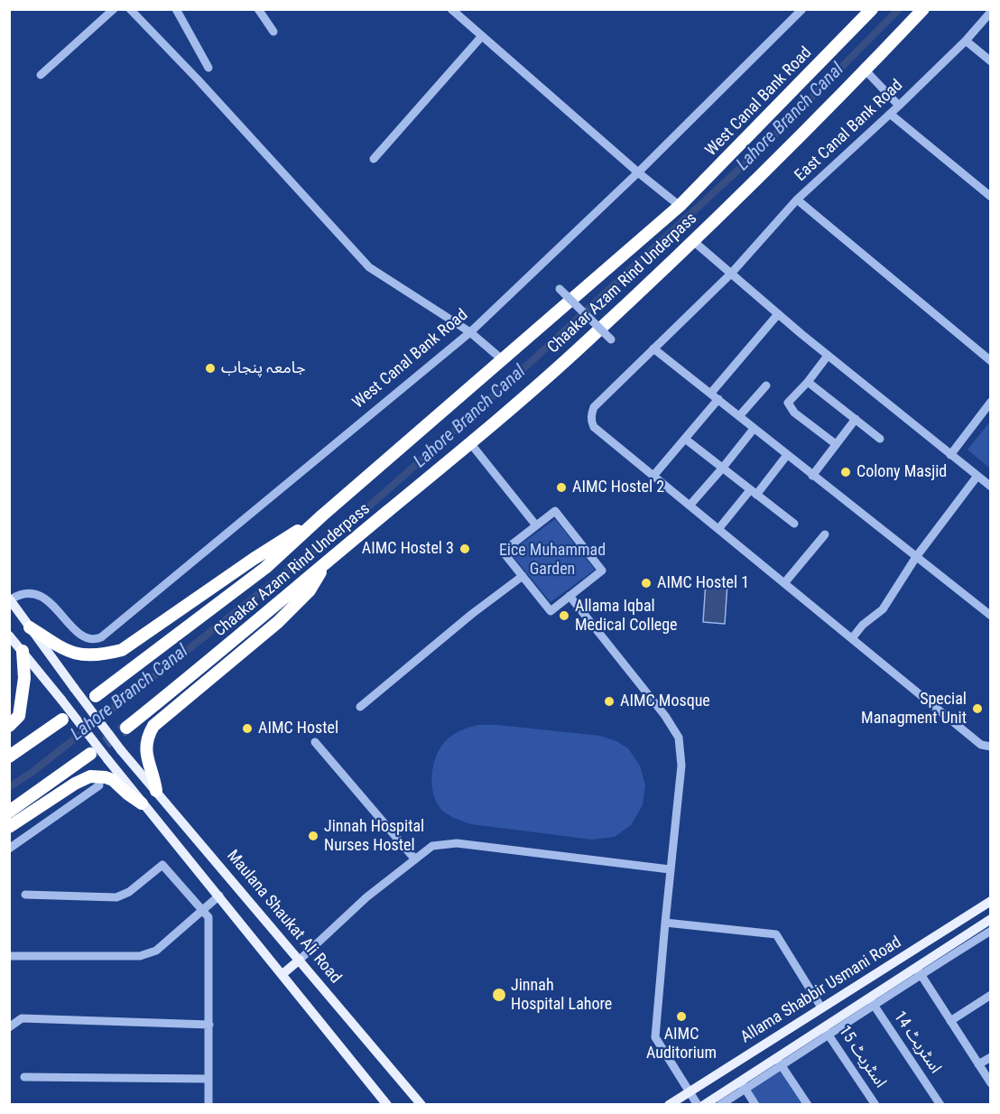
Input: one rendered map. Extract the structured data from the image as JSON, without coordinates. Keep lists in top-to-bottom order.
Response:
{
  "streets": {
    "highway": ["West Canal Bank Road", "Chaakar Azam Rind Underpass"],
    "main road": ["Maulana Shaukat Ali Road", "Allama Shabbir Usmani Road"],
    "street": ["East Canal Bank Road", "اسٹریٹ 14", "اسٹریٹ 15"]
  },
  "crossings": [
    ["Allama Shabbir Usmani Road", "اسٹریٹ 14"],
    ["Allama Shabbir Usmani Road", "اسٹریٹ 15"]
  ],
  "water": ["Lahore Branch Canal"],
  "parks": ["Eice Muhammad Garden"],
  "places": [
    "جامعہ پنجاب",
    "Colony Masjid",
    "AIMC Hostel 2",
    "AIMC Hostel 3",
    "AIMC Hostel 1",
    "Allama Iqbal Medical College",
    "AIMC Mosque",
    "Special Managment Unit",
    "AIMC Hostel",
    "Jinnah Hospital Nurses Hostel",
    "Jinnah Hospital Lahore",
    "AIMC Auditorium"
  ]
}
